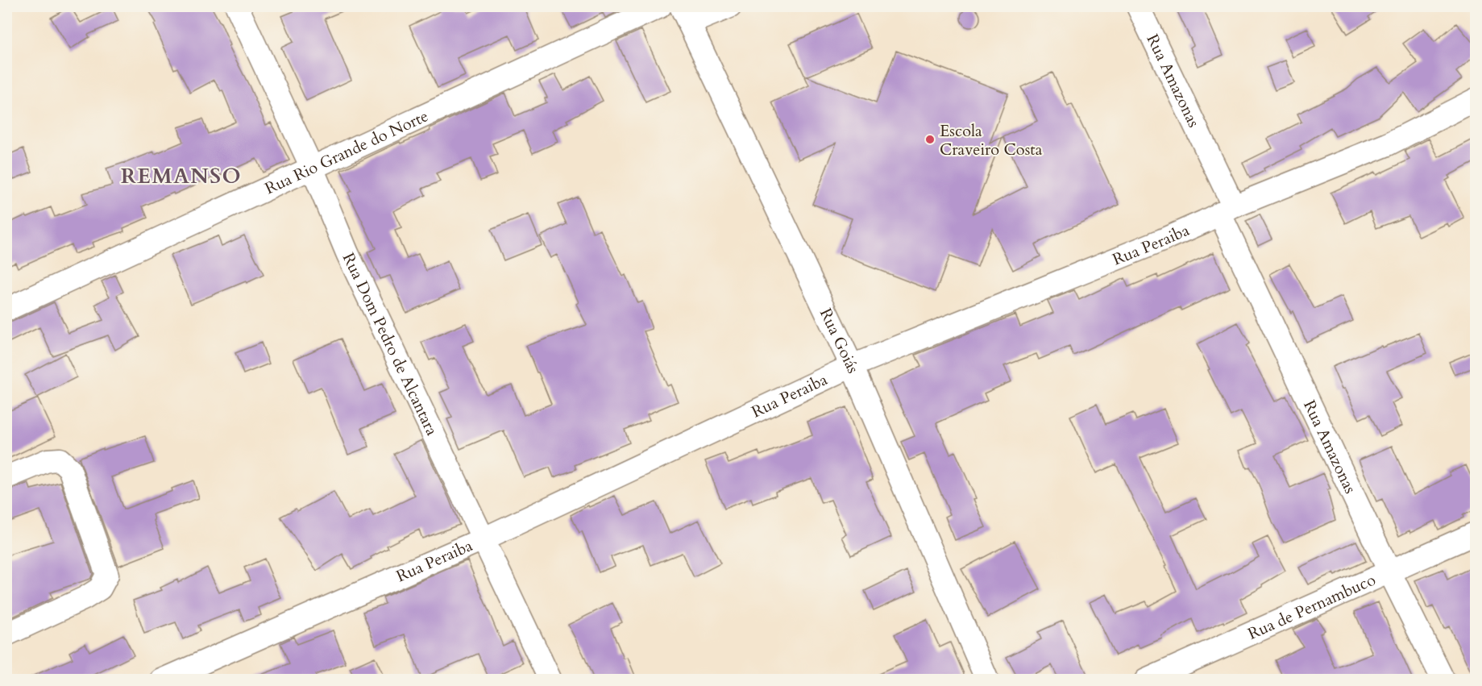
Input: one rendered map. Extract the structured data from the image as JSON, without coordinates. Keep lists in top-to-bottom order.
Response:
{
  "streets": {
    "street": [
      "Rua Amazonas",
      "Rua Rio Grande do Norte",
      "Rua Peraiba",
      "Rua Goiás",
      "Rua Dom Pedro de Alcantara",
      "Rua de Pernambuco"
    ]
  },
  "crossings": [
    ["Rua Amazonas", "Rua Peraiba"],
    ["Rua Amazonas", "Rua de Pernambuco"],
    ["Rua Rio Grande do Norte", "Rua Dom Pedro de Alcantara"],
    ["Rua Peraiba", "Rua Goiás"],
    ["Rua Peraiba", "Rua Dom Pedro de Alcantara"]
  ],
  "districts": ["REMANSO"],
  "places": ["Escola Craveiro Costa"]
}
